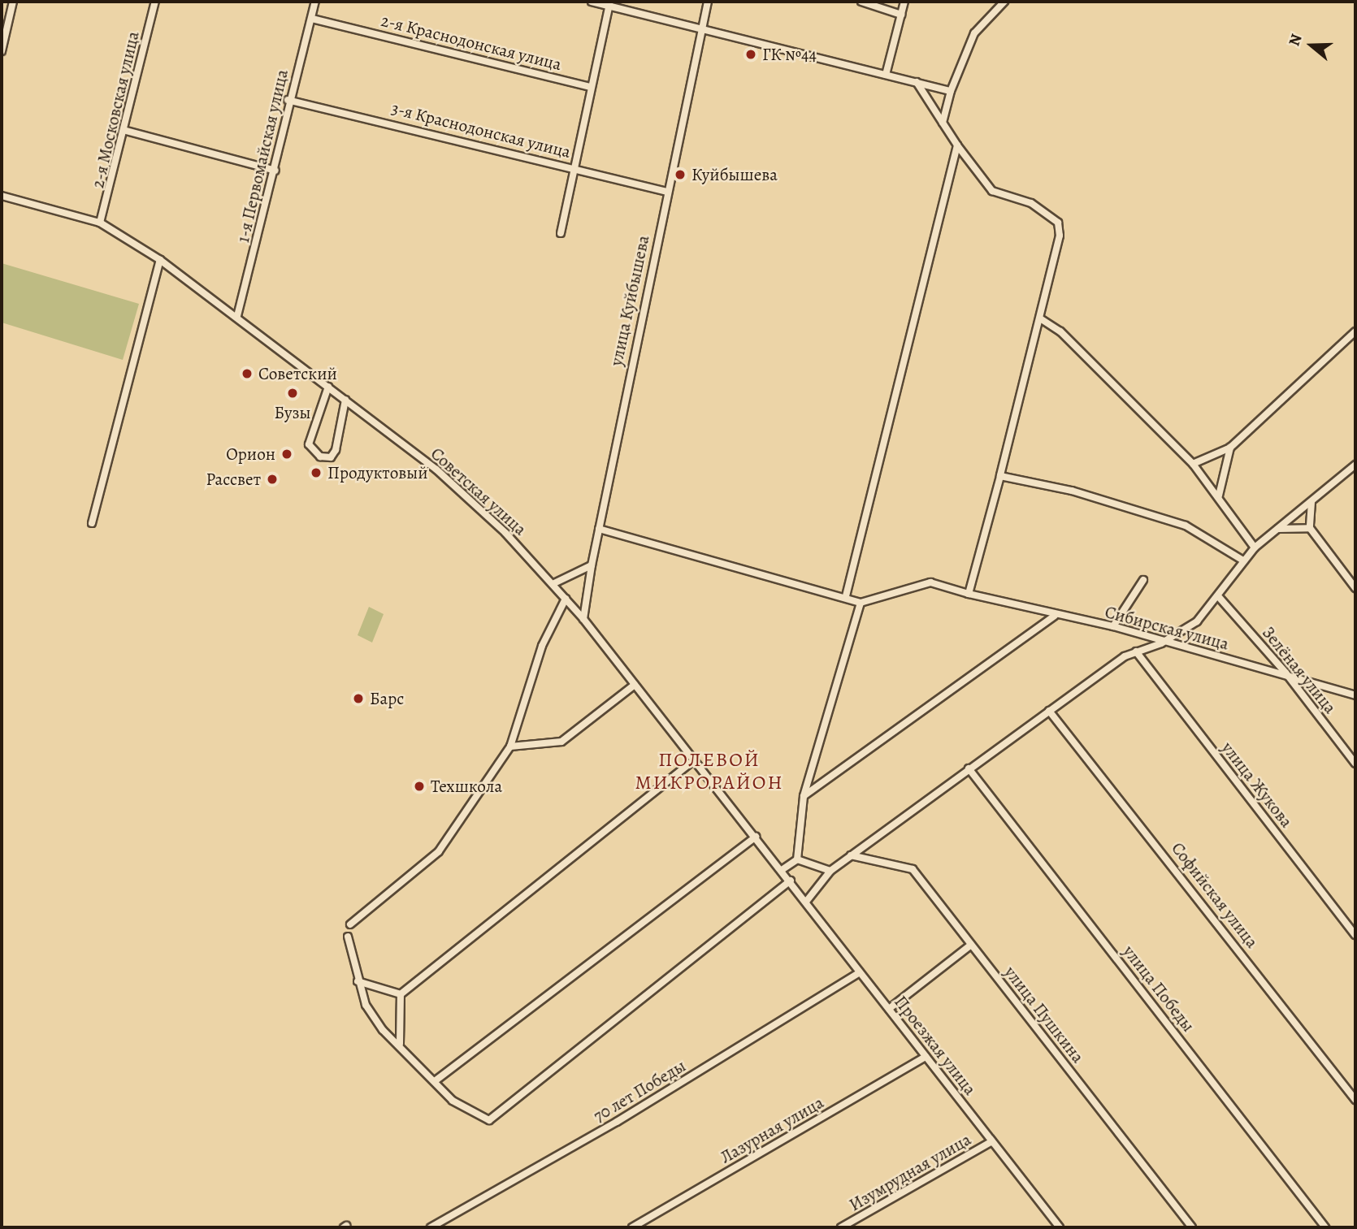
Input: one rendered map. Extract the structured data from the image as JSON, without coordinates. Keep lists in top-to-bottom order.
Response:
{
  "streets": {
    "street": [
      "2-я Краснодонская улица",
      "2-я Московская улица",
      "3-я Краснодонская улица",
      "1-я Первомайская улица",
      "улица Куйбышева",
      "Советская улица",
      "Сибирская улица",
      "Зелёная улица",
      "улица Жукова",
      "Софийская улица",
      "улица Победы",
      "улица Пушкина",
      "Проезжая улица",
      "70 лет Победы",
      "Лазурная улица",
      "Изумрудная улица"
    ]
  },
  "crossings": [
    ["2-я Краснодонская улица", "1-я Первомайская улица"],
    ["2-я Московская улица", "Советская улица"],
    ["3-я Краснодонская улица", "1-я Первомайская улица"],
    ["3-я Краснодонская улица", "улица Куйбышева"],
    ["1-я Первомайская улица", "Советская улица"],
    ["улица Куйбышева", "Советская улица"],
    ["Советская улица", "Проезжая улица"],
    ["Сибирская улица", "Зелёная улица"],
    ["Проезжая улица", "70 лет Победы"],
    ["Проезжая улица", "Лазурная улица"],
    ["Проезжая улица", "Изумрудная улица"]
  ],
  "districts": ["ПОЛЕВОЙ МИКРОРАЙОН"],
  "places": [
    "ГК №44",
    "Куйбышева",
    "Советский",
    "Бузы",
    "Орион",
    "Продуктовый",
    "Рассвет",
    "Барс",
    "Техшкола"
  ],
  "north": "left"
}
